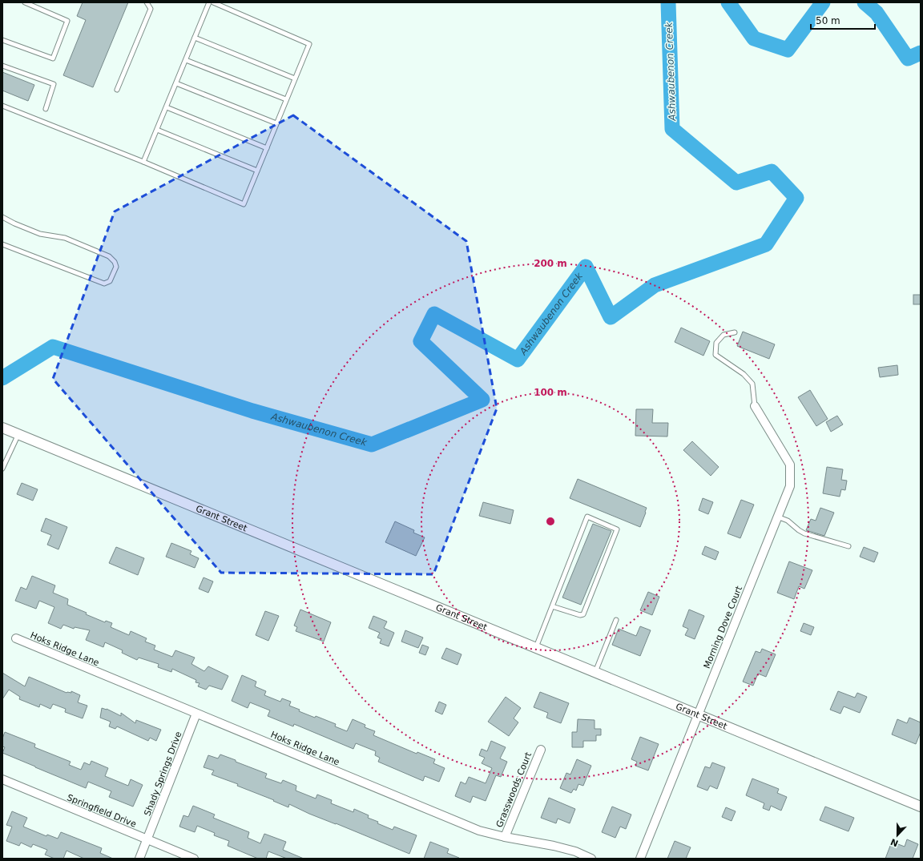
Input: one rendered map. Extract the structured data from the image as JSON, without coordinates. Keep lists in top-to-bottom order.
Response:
{
  "streets": {
    "street": [
      "Grant Street",
      "Morning Dove Court",
      "Hoks Ridge Lane",
      "Shady Springs Drive",
      "Grasswoods Court",
      "Springfield Drive"
    ]
  },
  "crossings": [
    ["Grant Street", "Morning Dove Court"],
    ["Hoks Ridge Lane", "Shady Springs Drive"],
    ["Hoks Ridge Lane", "Grasswoods Court"],
    ["Shady Springs Drive", "Springfield Drive"]
  ],
  "water": ["Ashwaubenon Creek"],
  "scale_bar": "50 m",
  "north": "bottom",
  "rings": ["200 m", "100 m"]
}
